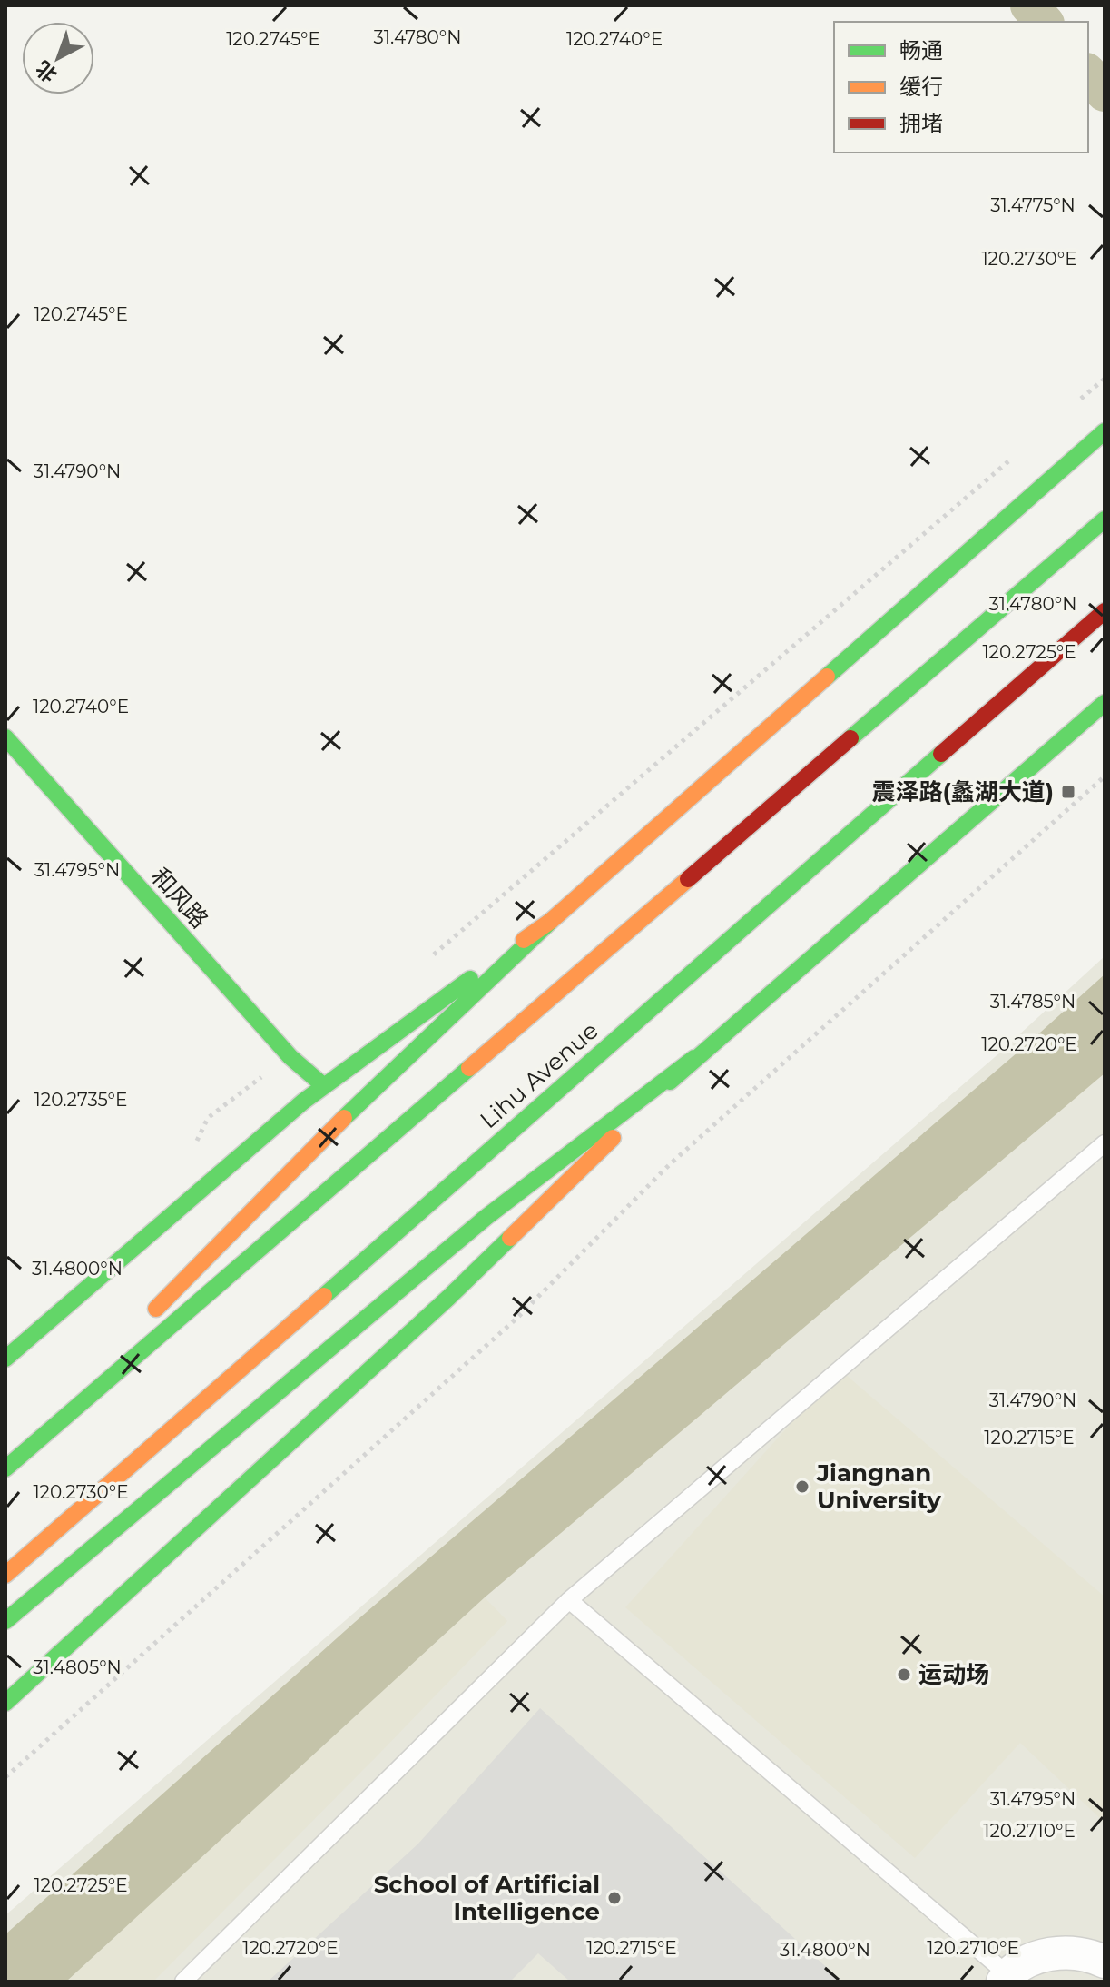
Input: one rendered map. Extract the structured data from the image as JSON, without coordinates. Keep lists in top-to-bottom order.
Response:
{
  "streets": {
    "main road": ["和风路", "Lihu Avenue"]
  },
  "places": {
    "transit": ["震泽路(蠡湖大道)"],
    "other": ["Jiangnan University", "运动场", "School of Artificial Intelligence"]
  },
  "legend": ["畅通", "缓行", "拥堵"],
  "north": "bottom left",
  "coordinates": [
    "31.4780°N",
    "120.2745°E",
    "120.2740°E",
    "31.4775°N",
    "120.2730°E",
    "31.4790°N",
    "120.2725°E",
    "31.4795°N",
    "31.4785°N",
    "120.2720°E",
    "120.2735°E",
    "31.4800°N",
    "120.2715°E",
    "31.4805°N",
    "120.2710°E"
  ]
}
